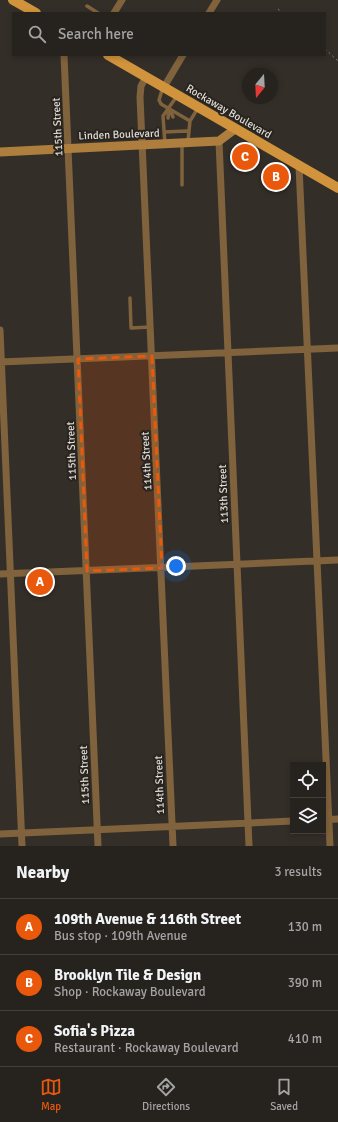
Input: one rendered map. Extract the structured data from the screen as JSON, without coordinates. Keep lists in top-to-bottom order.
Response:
{
  "streets": {
    "main road": ["Rockaway Boulevard", "Linden Boulevard"],
    "street": ["115th Street", "114th Street", "113th Street"]
  },
  "crossings": [
    ["Rockaway Boulevard", "114th Street"],
    ["115th Street", "Linden Boulevard"],
    ["Linden Boulevard", "114th Street"],
    ["Linden Boulevard", "113th Street"]
  ],
  "north": "bottom",
  "page": {
    "search": "Search here",
    "pins": ["C", "B", "A"],
    "heading": ["Nearby", "3 results"],
    "list": [
      {
        "mark": "A",
        "name": "109th Avenue & 116th Street",
        "note": "Bus stop · 109th Avenue",
        "value": "130 m"
      },
      {
        "mark": "B",
        "name": "Brooklyn Tile & Design",
        "note": "Shop · Rockaway Boulevard",
        "value": "390 m"
      },
      {
        "mark": "C",
        "name": "Sofia's Pizza",
        "note": "Restaurant · Rockaway Boulevard",
        "value": "410 m"
      }
    ],
    "nav": ["Map", "Directions", "Saved"]
  }
}
